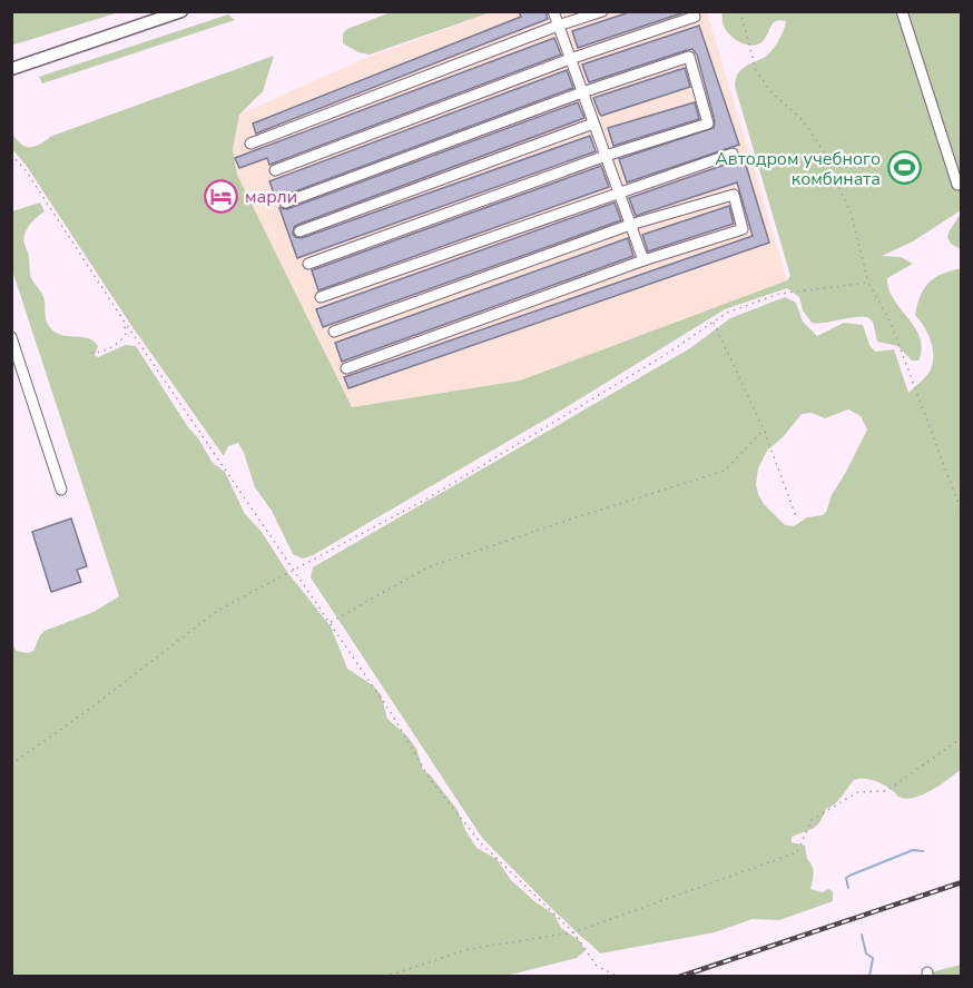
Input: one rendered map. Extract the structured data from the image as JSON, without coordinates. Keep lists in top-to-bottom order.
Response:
{
  "places": {
    "sports": ["Автодром учебного комбината"],
    "hotel": ["марли"]
  }
}
